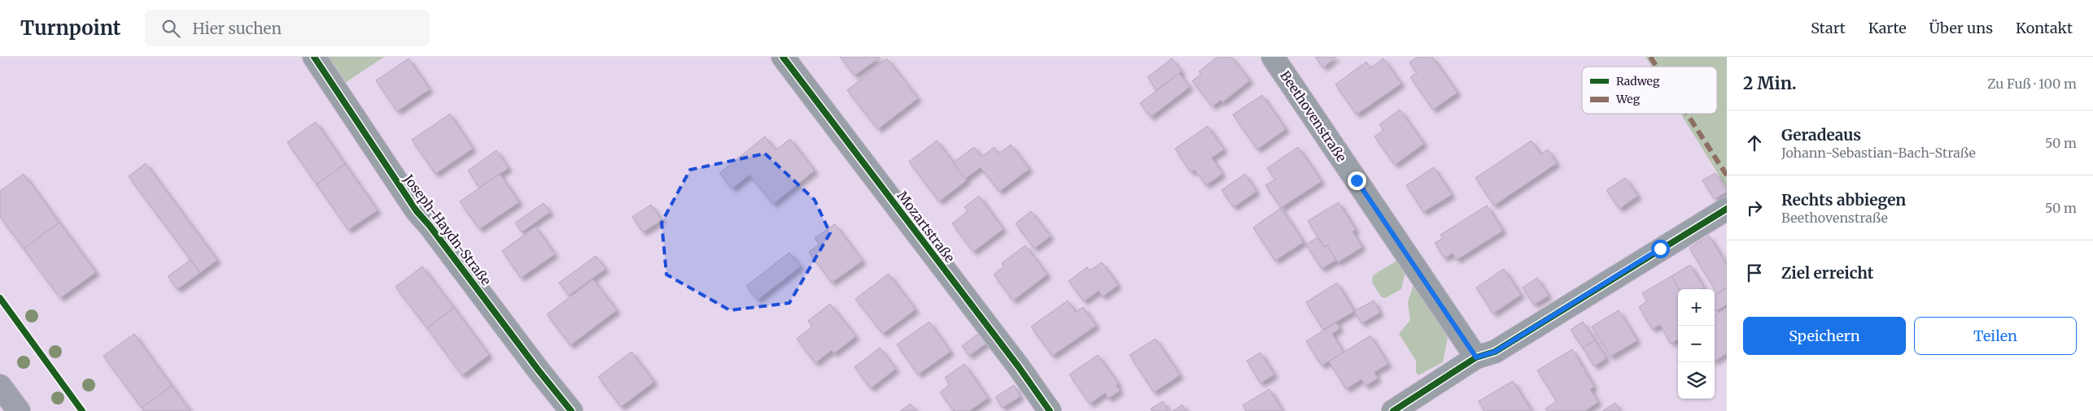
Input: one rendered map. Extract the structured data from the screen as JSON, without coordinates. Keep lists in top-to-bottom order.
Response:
{
  "streets": {
    "street": ["Beethovenstraße", "Mozartstraße", "Joseph-Haydn-Straße"]
  },
  "legend": ["Radweg", "Weg"],
  "page": {
    "header": "Turnpoint",
    "search": "Hier suchen",
    "nav": [
      "Start",
      "Karte",
      "Über uns",
      "Kontakt"
    ],
    "heading": ["2 Min.", "Zu Fuß · 100 m"],
    "list": [
      ["Geradeaus", "Johann-Sebastian-Bach-Straße", "50 m"],
      ["Rechts abbiegen", "Beethovenstraße", "50 m"],
      "Ziel erreicht"
    ],
    "map_buttons": ["+", "−"],
    "buttons": ["Speichern", "Teilen"]
  }
}
